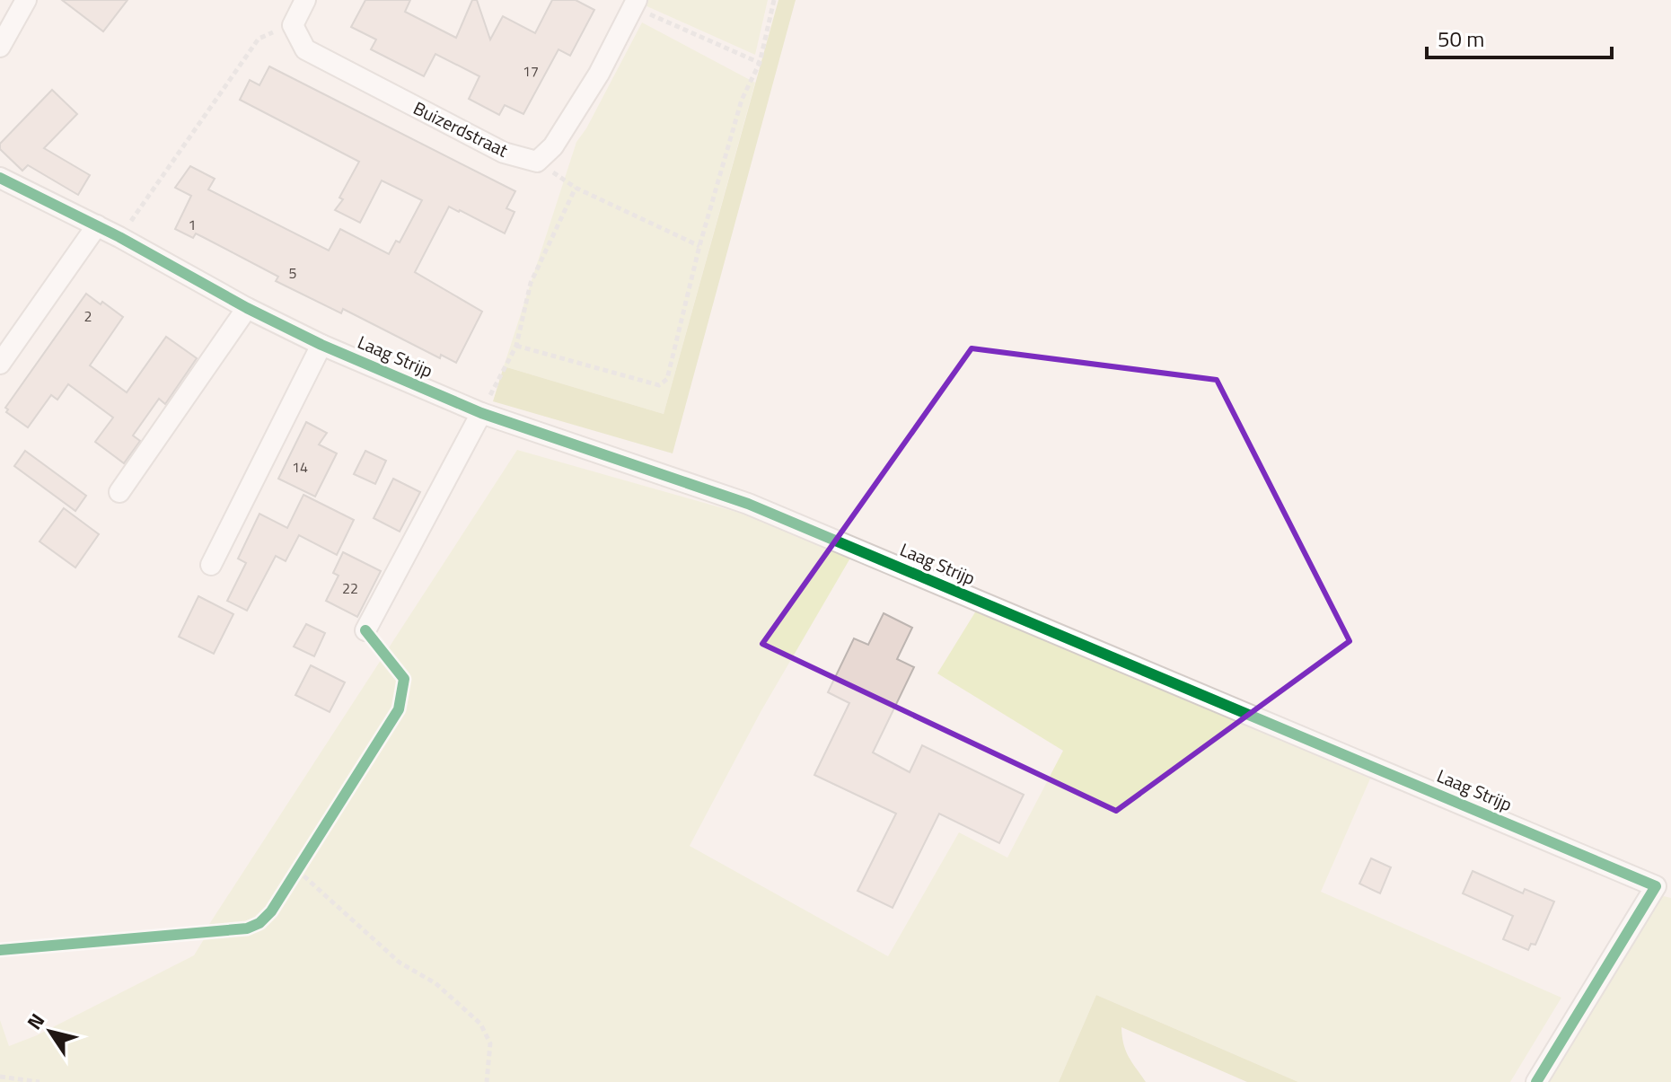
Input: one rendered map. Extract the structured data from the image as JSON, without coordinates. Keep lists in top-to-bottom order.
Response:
{
  "streets": {
    "street": ["Buizerdstraat", "Laag Strijp"]
  },
  "house_numbers": [
    "17",
    "1",
    "5",
    "2",
    "14",
    "22"
  ],
  "scale_bar": "50 m",
  "north": "top left"
}
